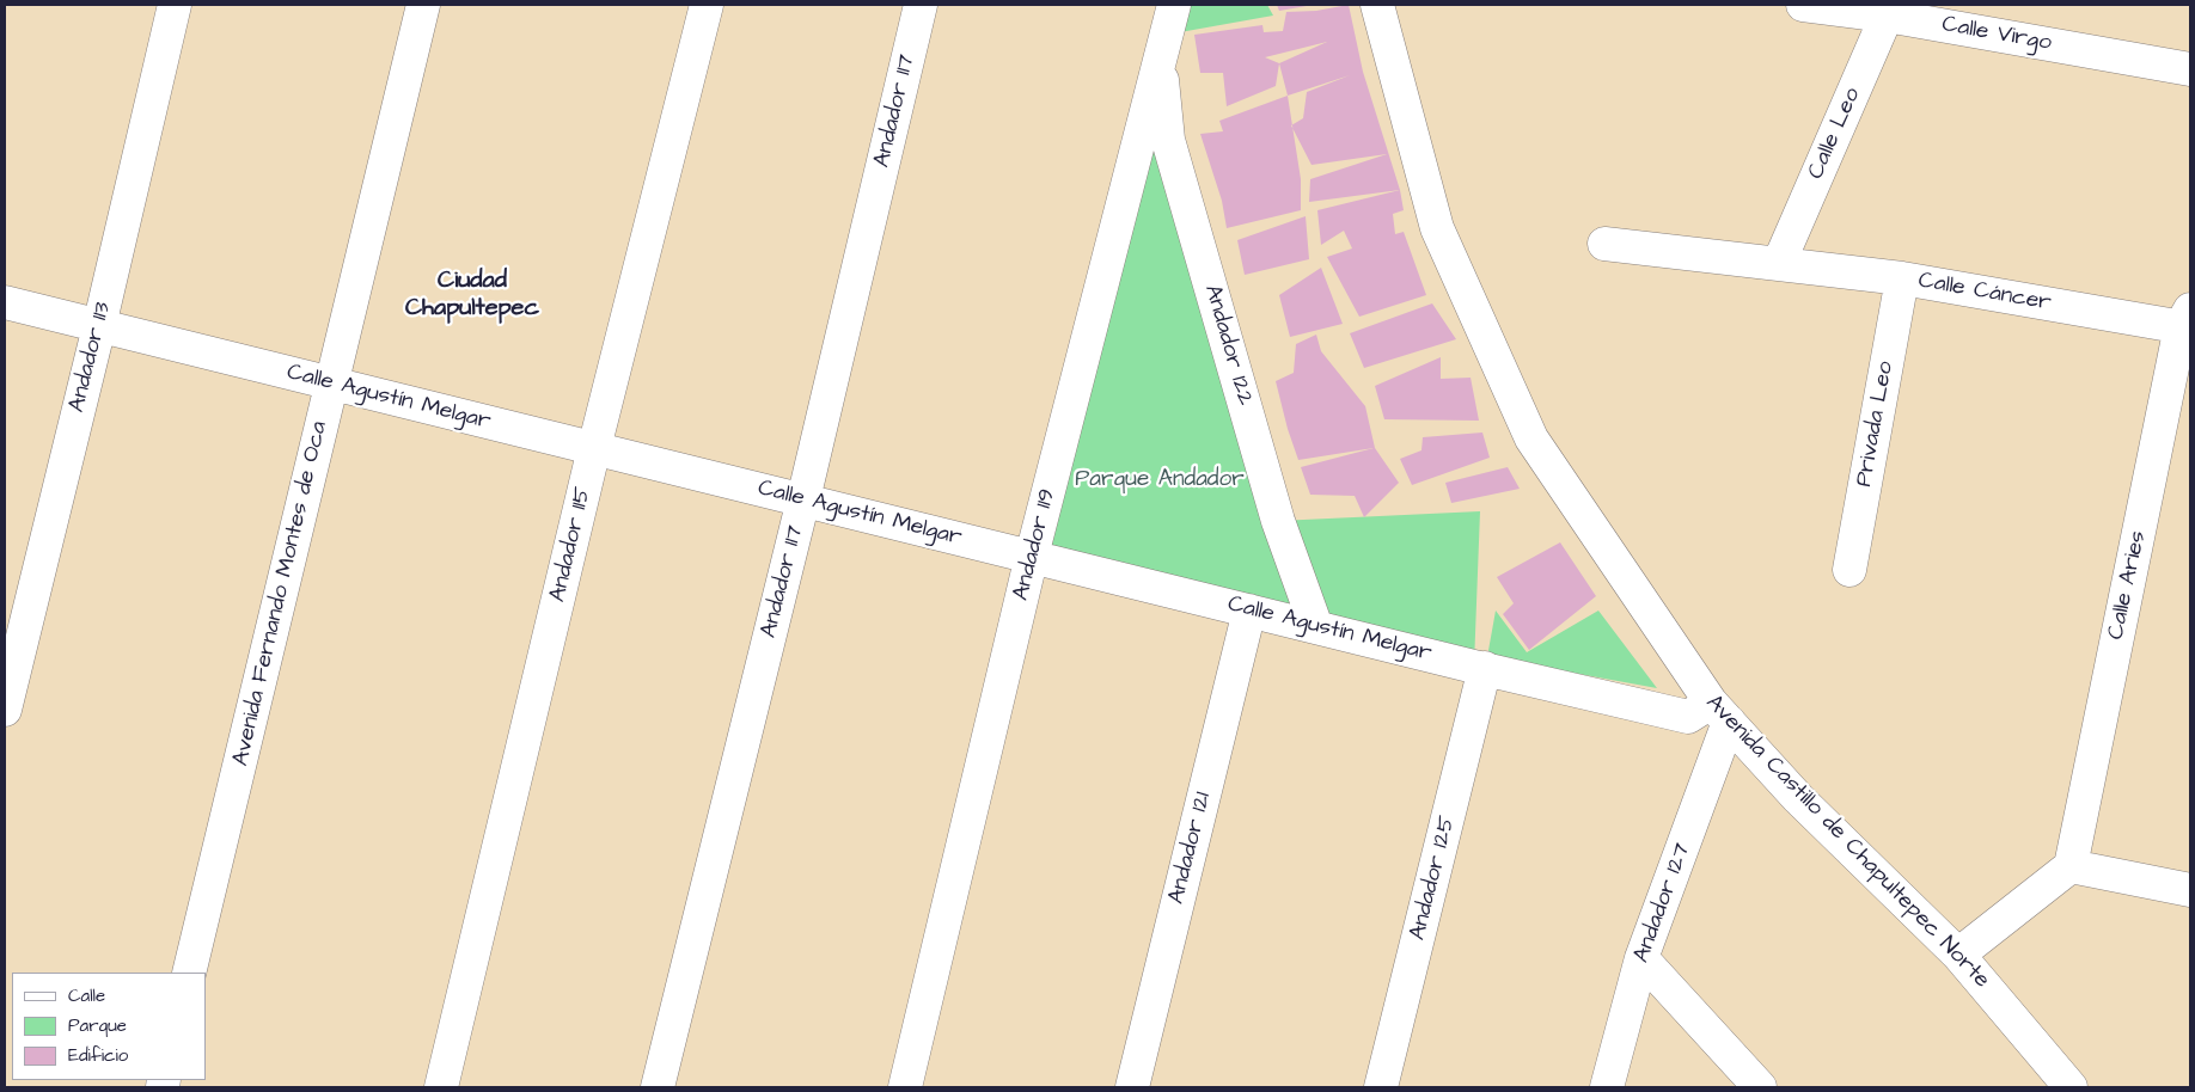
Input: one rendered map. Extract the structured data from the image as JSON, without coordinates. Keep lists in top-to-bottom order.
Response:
{
  "streets": {
    "street": [
      "Calle Virgo",
      "Andador 117",
      "Calle Leo",
      "Calle Cáncer",
      "Andador 122",
      "Andador 113",
      "Calle Agustín Melgar",
      "Privada Leo",
      "Andador 115",
      "Andador 119",
      "Calle Aries",
      "Avenida Fernando Montes de Oca",
      "Avenida Castillo de Chapultepec Norte",
      "Andador 121",
      "Andador 125",
      "Andador 127"
    ]
  },
  "crossings": [
    ["Calle Virgo", "Calle Leo"],
    ["Andador 117", "Calle Agustín Melgar"],
    ["Calle Leo", "Calle Cáncer"],
    ["Calle Cáncer", "Privada Leo"],
    ["Calle Cáncer", "Calle Aries"],
    ["Andador 122", "Calle Agustín Melgar"],
    ["Andador 122", "Andador 119"],
    ["Andador 113", "Calle Agustín Melgar"],
    ["Calle Agustín Melgar", "Andador 115"],
    ["Calle Agustín Melgar", "Andador 119"],
    ["Calle Agustín Melgar", "Avenida Fernando Montes de Oca"],
    ["Calle Agustín Melgar", "Avenida Castillo de Chapultepec Norte"],
    ["Calle Agustín Melgar", "Andador 121"],
    ["Calle Agustín Melgar", "Andador 125"],
    ["Calle Agustín Melgar", "Andador 127"],
    ["Avenida Castillo de Chapultepec Norte", "Andador 127"]
  ],
  "districts": ["Ciudad Chapultepec"],
  "parks": ["Parque Andador"],
  "legend": ["Calle", "Parque", "Edificio"]
}
